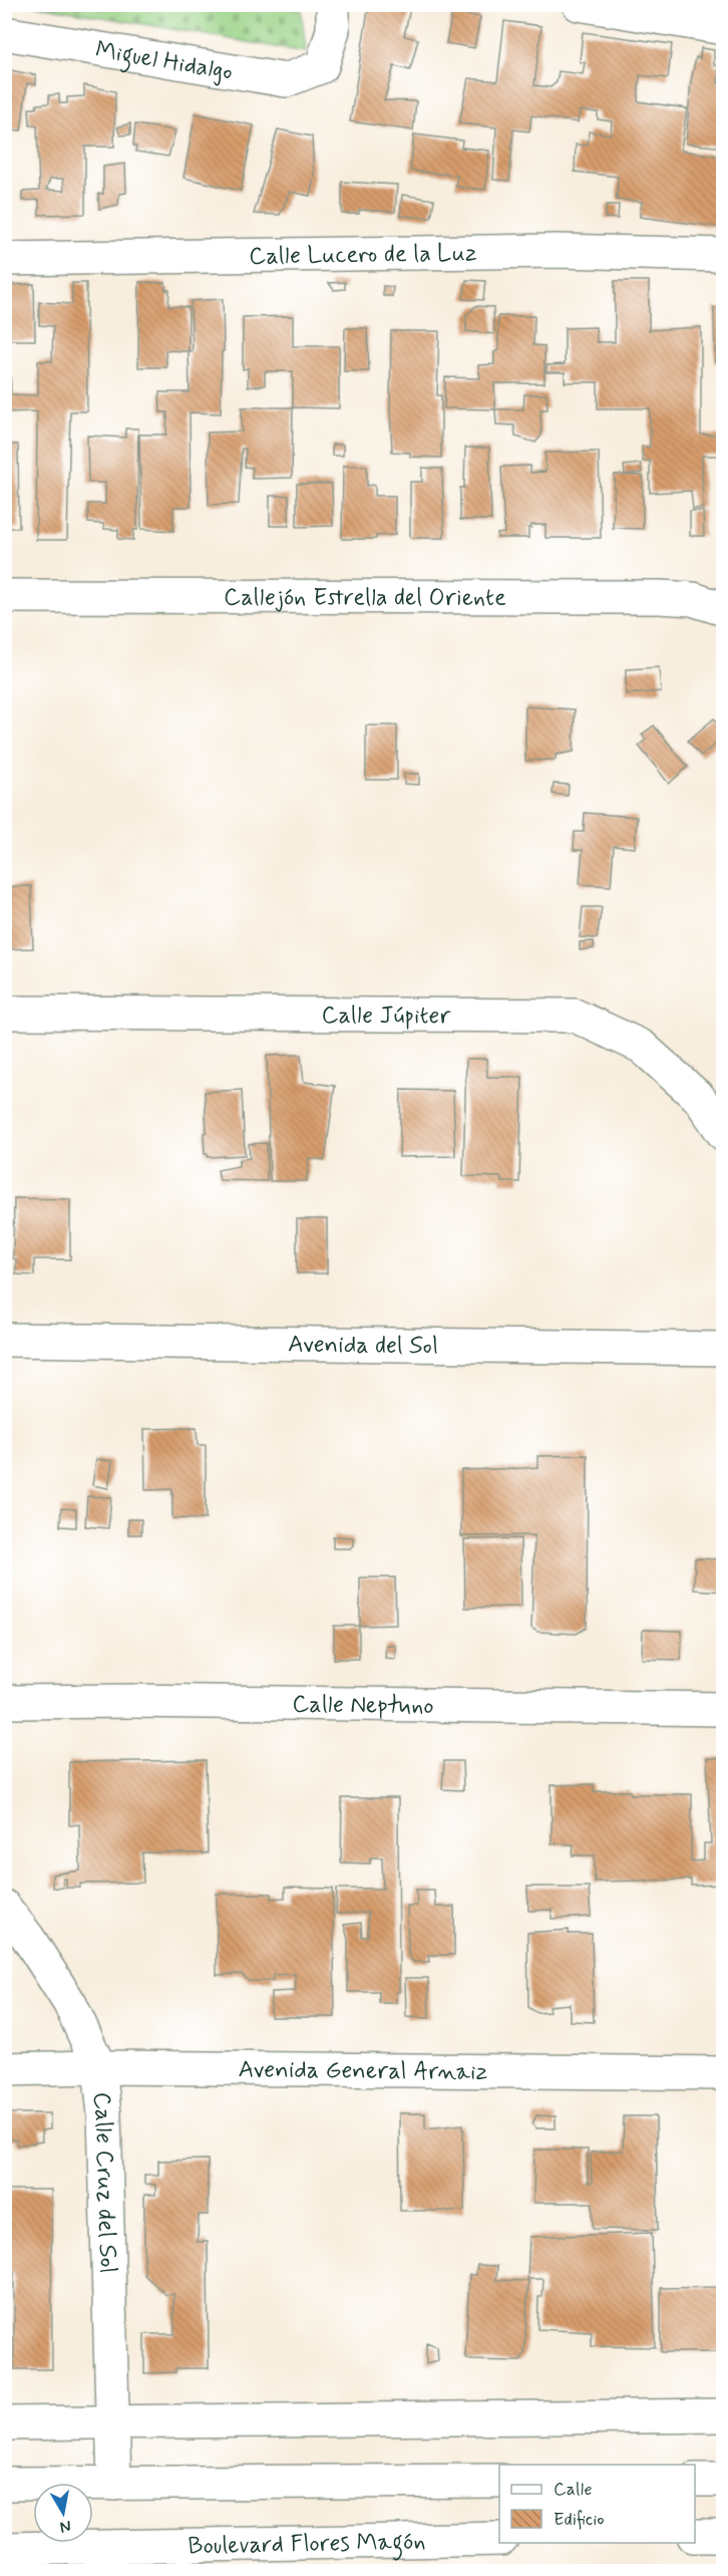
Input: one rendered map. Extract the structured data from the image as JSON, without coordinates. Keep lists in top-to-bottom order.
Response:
{
  "streets": {
    "street": [
      "Miguel Hidalgo",
      "Calle Lucero de la Luz",
      "Callejón Estrella del Oriente",
      "Calle Júpiter",
      "Avenida del Sol",
      "Calle Neptuno",
      "Avenida General Arnaiz",
      "Calle Cruz del Sol",
      "Boulevard Flores Magón"
    ]
  },
  "crossings": [
    ["Avenida General Arnaiz", "Calle Cruz del Sol"]
  ],
  "legend": ["Calle", "Edificio"],
  "north": "bottom"
}
